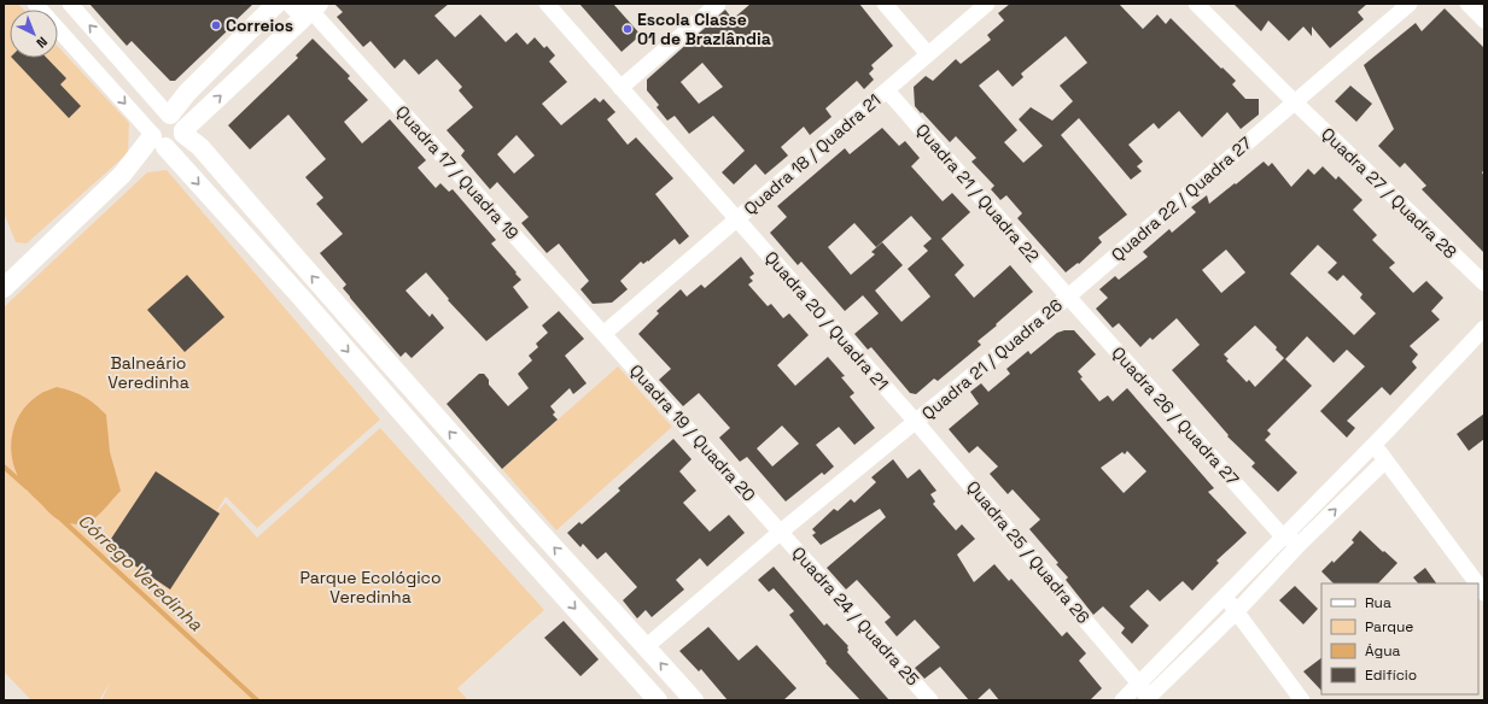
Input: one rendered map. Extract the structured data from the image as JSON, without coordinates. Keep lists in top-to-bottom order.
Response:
{
  "streets": {
    "street": [
      "Quadra 18 / Quadra 21",
      "Quadra 17 / Quadra 19",
      "Quadra 21 / Quadra 22",
      "Quadra 27 / Quadra 28",
      "Quadra 22 / Quadra 27",
      "Quadra 20 / Quadra 21",
      "Quadra 21 / Quadra 26",
      "Quadra 26 / Quadra 27",
      "Quadra 19 / Quadra 20",
      "Quadra 25 / Quadra 26",
      "Quadra 24 / Quadra 25"
    ]
  },
  "crossings": [
    ["Quadra 18 / Quadra 21", "Quadra 17 / Quadra 19"],
    ["Quadra 18 / Quadra 21", "Quadra 21 / Quadra 22"],
    ["Quadra 18 / Quadra 21", "Quadra 20 / Quadra 21"],
    ["Quadra 18 / Quadra 21", "Quadra 19 / Quadra 20"],
    ["Quadra 17 / Quadra 19", "Quadra 19 / Quadra 20"],
    ["Quadra 21 / Quadra 22", "Quadra 22 / Quadra 27"],
    ["Quadra 21 / Quadra 22", "Quadra 21 / Quadra 26"],
    ["Quadra 21 / Quadra 22", "Quadra 26 / Quadra 27"],
    ["Quadra 27 / Quadra 28", "Quadra 22 / Quadra 27"],
    ["Quadra 22 / Quadra 27", "Quadra 21 / Quadra 26"],
    ["Quadra 22 / Quadra 27", "Quadra 26 / Quadra 27"],
    ["Quadra 20 / Quadra 21", "Quadra 21 / Quadra 26"],
    ["Quadra 20 / Quadra 21", "Quadra 25 / Quadra 26"],
    ["Quadra 21 / Quadra 26", "Quadra 26 / Quadra 27"],
    ["Quadra 21 / Quadra 26", "Quadra 19 / Quadra 20"],
    ["Quadra 21 / Quadra 26", "Quadra 25 / Quadra 26"],
    ["Quadra 21 / Quadra 26", "Quadra 24 / Quadra 25"],
    ["Quadra 19 / Quadra 20", "Quadra 24 / Quadra 25"]
  ],
  "water": ["Córrego Veredinha"],
  "parks": ["Balneário Veredinha", "Parque Ecológico Veredinha"],
  "places": ["Correios", "Escola Classe 01 de Brazlândia"],
  "legend": [
    "Rua",
    "Parque",
    "Água",
    "Edifício"
  ],
  "north": "bottom right"
}
